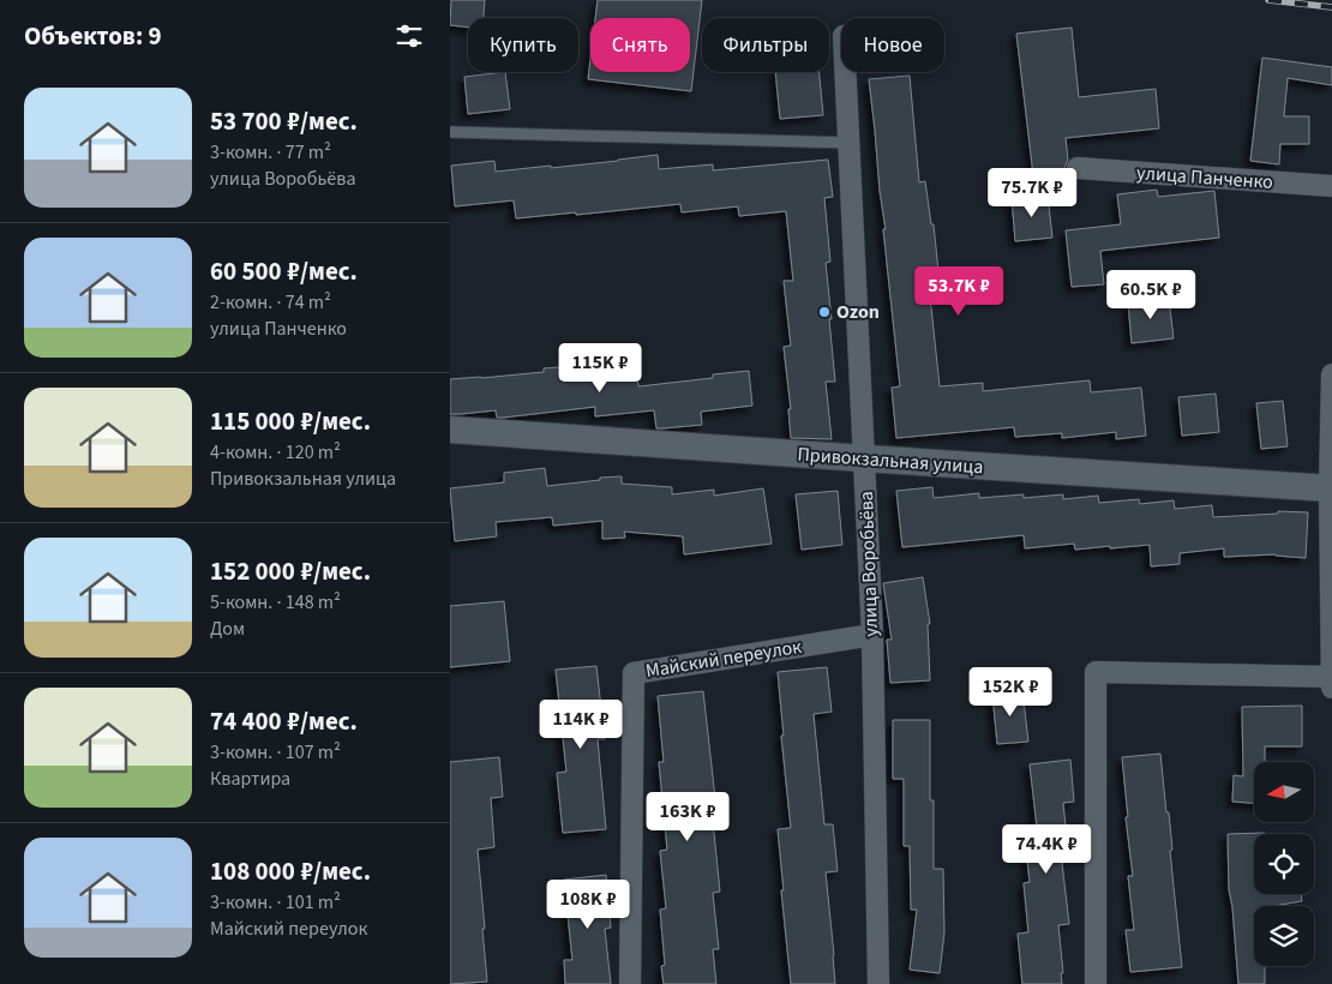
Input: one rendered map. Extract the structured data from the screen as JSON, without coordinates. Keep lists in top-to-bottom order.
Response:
{
  "streets": {
    "street": [
      "улица Панченко",
      "Привокзальная улица",
      "улица Воробьёва",
      "Майский переулок"
    ]
  },
  "crossings": [
    ["Привокзальная улица", "улица Воробьёва"],
    ["улица Воробьёва", "Майский переулок"]
  ],
  "places": ["Ozon"],
  "north": "left",
  "page": {
    "heading": "Объектов: 9",
    "chip": [
      "Купить",
      "Снять",
      "Фильтры",
      "Новое"
    ],
    "list": [
      {
        "name": "53 700 ₽/мес.",
        "note": "3-комн. · 77 m² · улица Воробьёва"
      },
      {
        "name": "60 500 ₽/мес.",
        "note": "2-комн. · 74 m² · улица Панченко"
      },
      {
        "name": "115 000 ₽/мес.",
        "note": "4-комн. · 120 m² · Привокзальная улица"
      },
      {
        "name": "152 000 ₽/мес.",
        "note": "5-комн. · 148 m² · Дом"
      },
      {
        "name": "74 400 ₽/мес.",
        "note": "3-комн. · 107 m² · Квартира"
      },
      {
        "name": "108 000 ₽/мес.",
        "note": "3-комн. · 101 m² · Майский переулок"
      }
    ],
    "price": [
      "75.7K ₽",
      "53.7K ₽",
      "60.5K ₽",
      "115K ₽",
      "152K ₽",
      "114K ₽",
      "163K ₽",
      "74.4K ₽",
      "108K ₽"
    ]
  }
}
